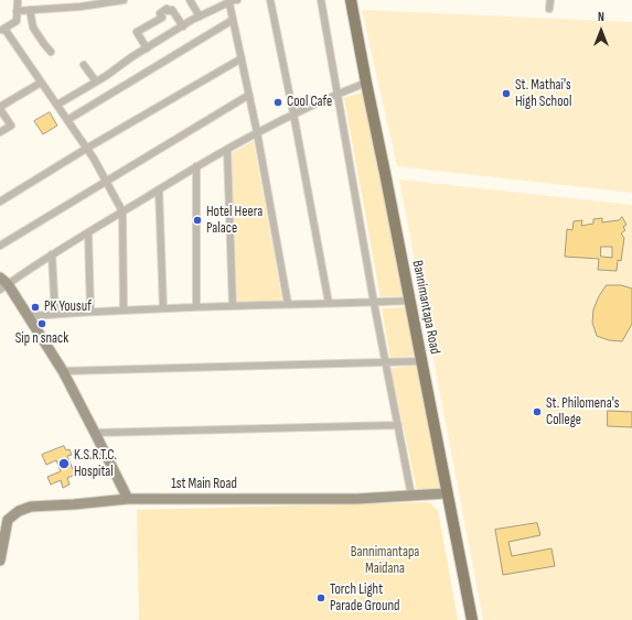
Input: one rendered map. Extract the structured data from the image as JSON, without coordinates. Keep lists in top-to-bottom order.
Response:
{
  "streets": {
    "main road": ["Bannimantapa Road"],
    "street": ["1st Main Road"]
  },
  "crossings": [
    ["Bannimantapa Road", "1st Main Road"]
  ],
  "parks": ["Bannimantapa Maidana"],
  "places": [
    "St. Mathai's High School",
    "Cool Cafe",
    "Hotel Heera Palace",
    "PK Yousuf",
    "Sip n snack",
    "St. Philomena's College",
    "K.S.R.T.C. Hospital",
    "Torch Light Parade Ground"
  ],
  "north": "top"
}
